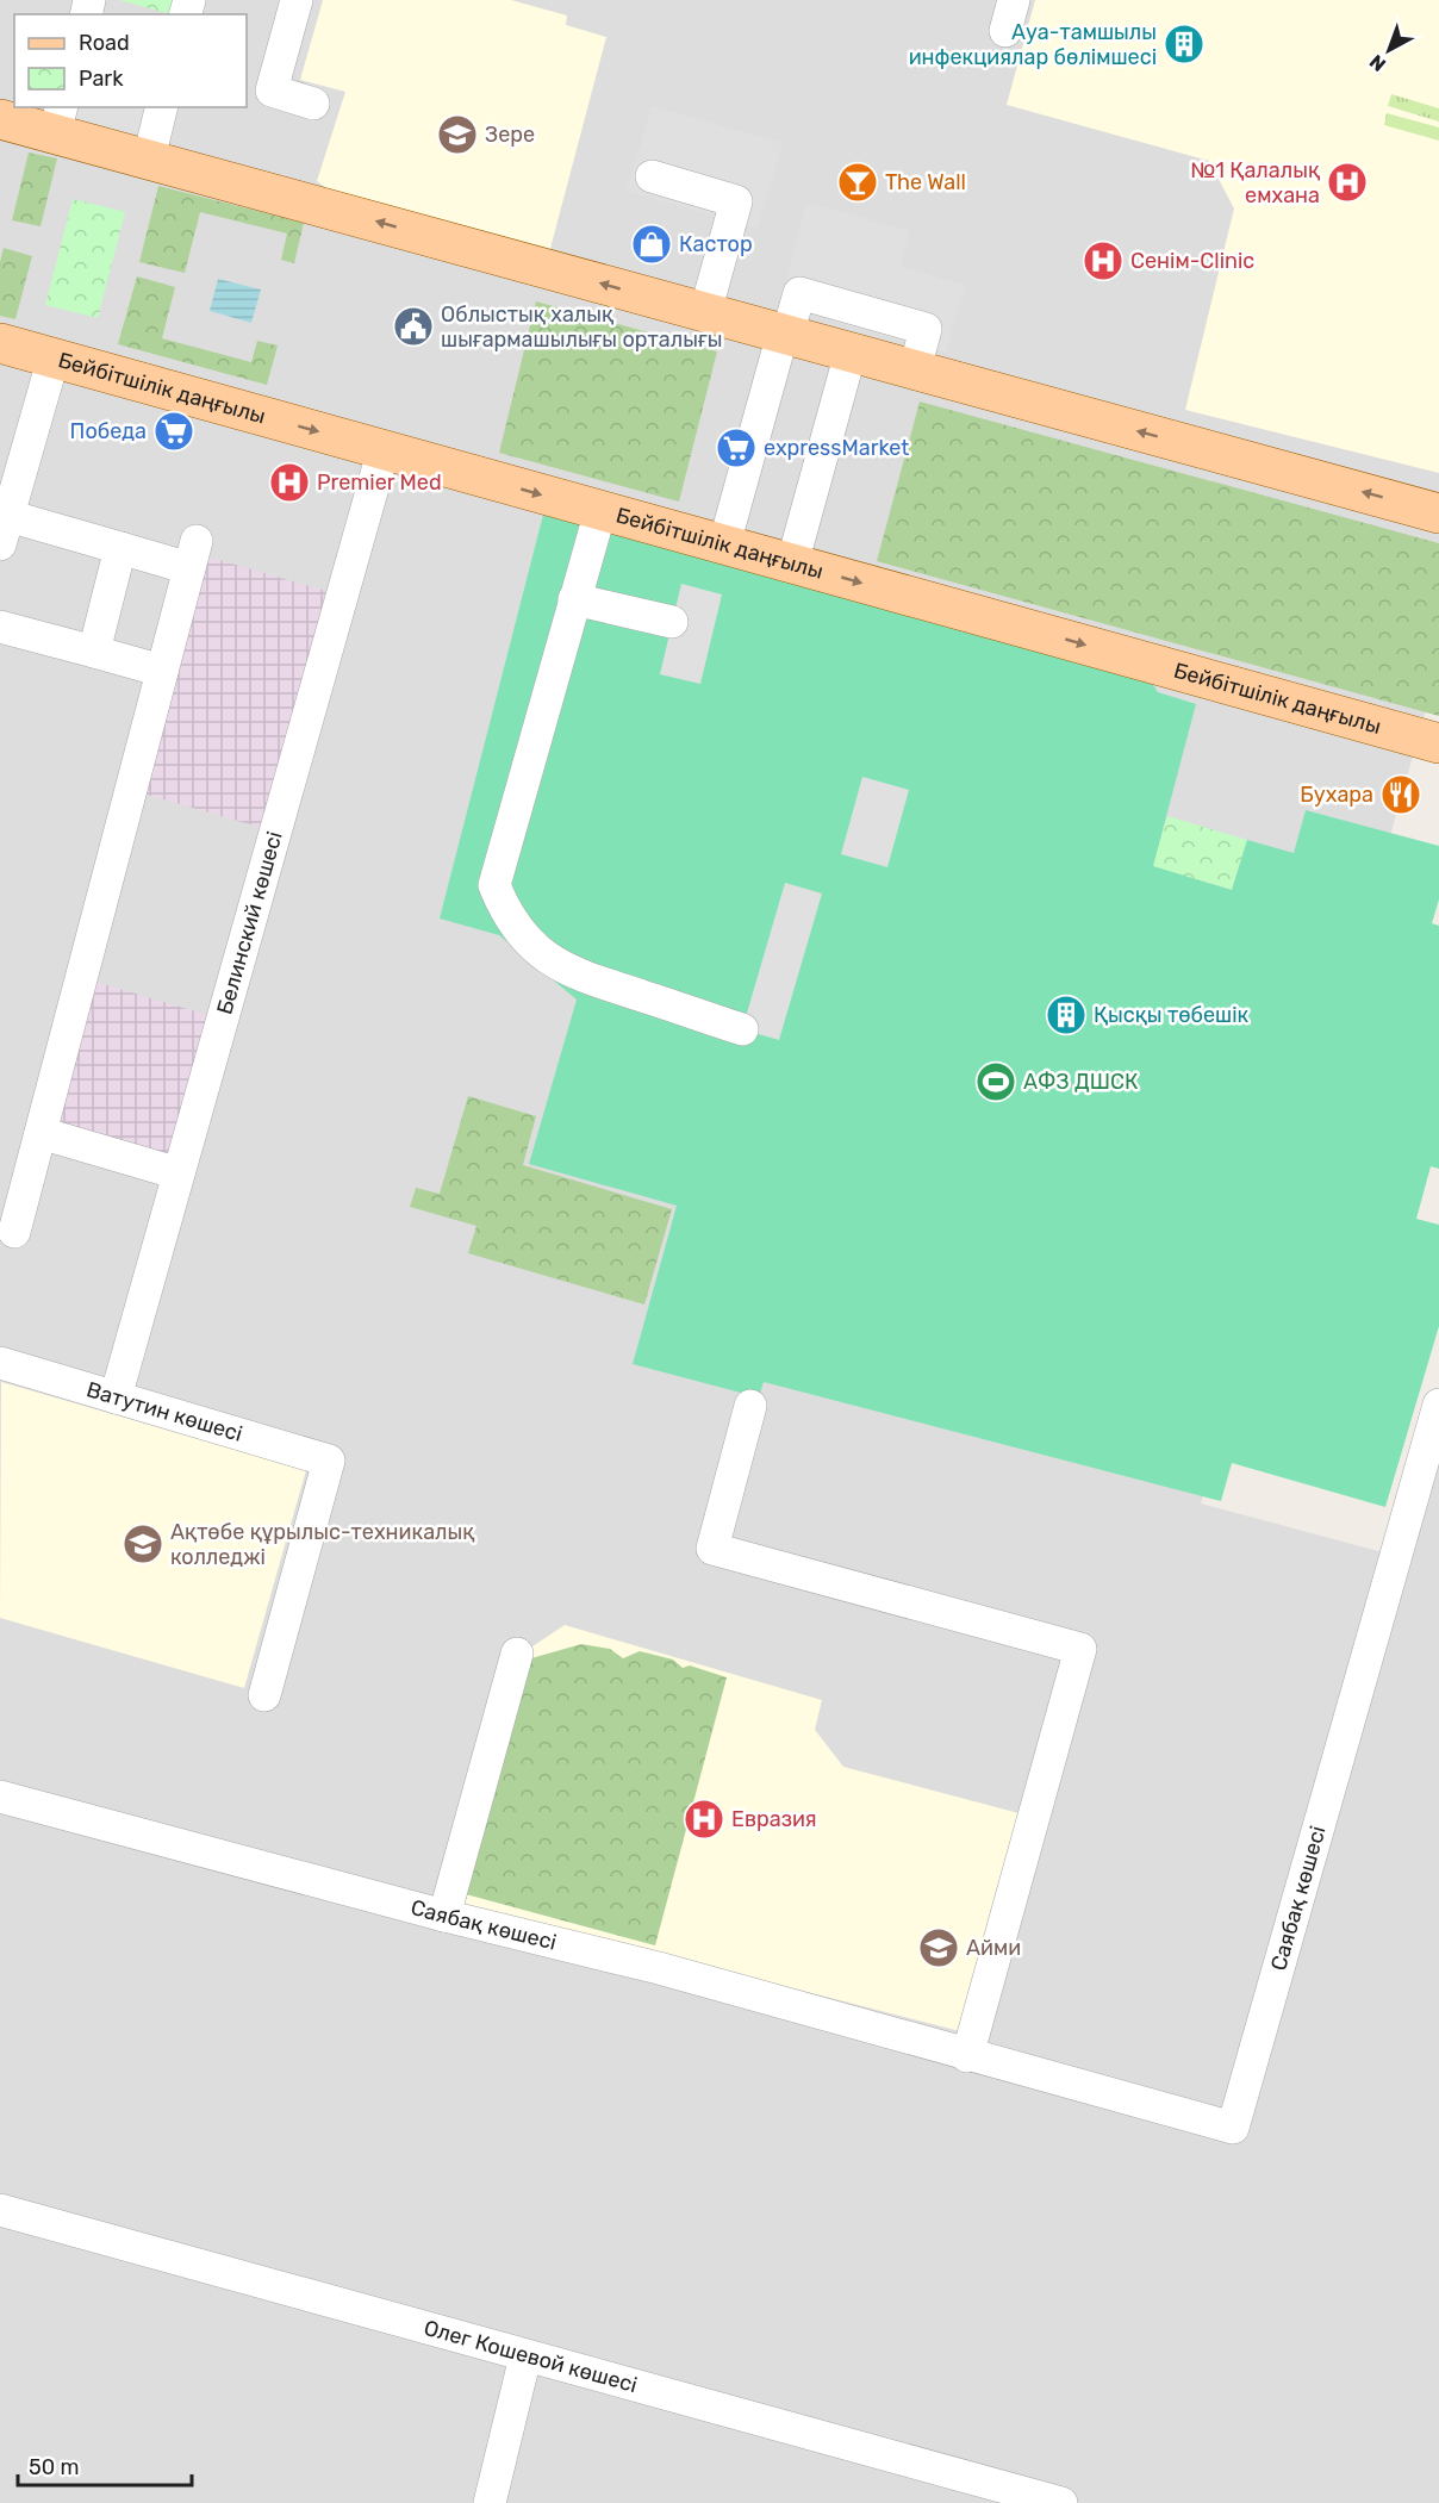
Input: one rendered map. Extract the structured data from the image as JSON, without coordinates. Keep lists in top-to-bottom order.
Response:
{
  "streets": {
    "main road": ["Бейбітшілік даңғылы"],
    "street": [
      "Белинский көшесі",
      "Ватутин көшесі",
      "Саябақ көшесі",
      "Олег Кошевой көшесі"
    ]
  },
  "crossings": [
    ["Бейбітшілік даңғылы", "Белинский көшесі"],
    ["Белинский көшесі", "Ватутин көшесі"]
  ],
  "places": {
    "building": ["Ауа-тамшылы инфекциялар бөлімшесі", "Қысқы төбешік"],
    "school or university": ["Зере", "Ақтөбе құрылыс-техникалық колледжі", "Айми"],
    "bar": ["The Wall"],
    "hospital": [
      "№1 Қалалық емхана",
      "Сенім-Clinic",
      "Premier Med",
      "Евразия"
    ],
    "shop": ["Кастор"],
    "public building": ["Облыстық халық шығармашылығы орталығы"],
    "supermarket": ["Победа", "expressMarket"],
    "restaurant": ["Бухара"],
    "sports": ["АФЗ ДШСК"]
  },
  "legend": ["Road", "Park"],
  "scale_bar": "50 m",
  "north": "bottom left"
}
